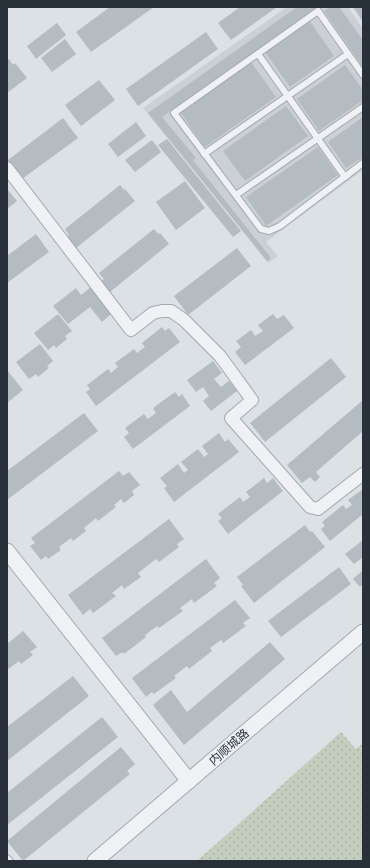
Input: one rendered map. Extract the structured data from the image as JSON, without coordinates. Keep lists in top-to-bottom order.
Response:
{
  "streets": {
    "street": ["内顺城路"]
  }
}
